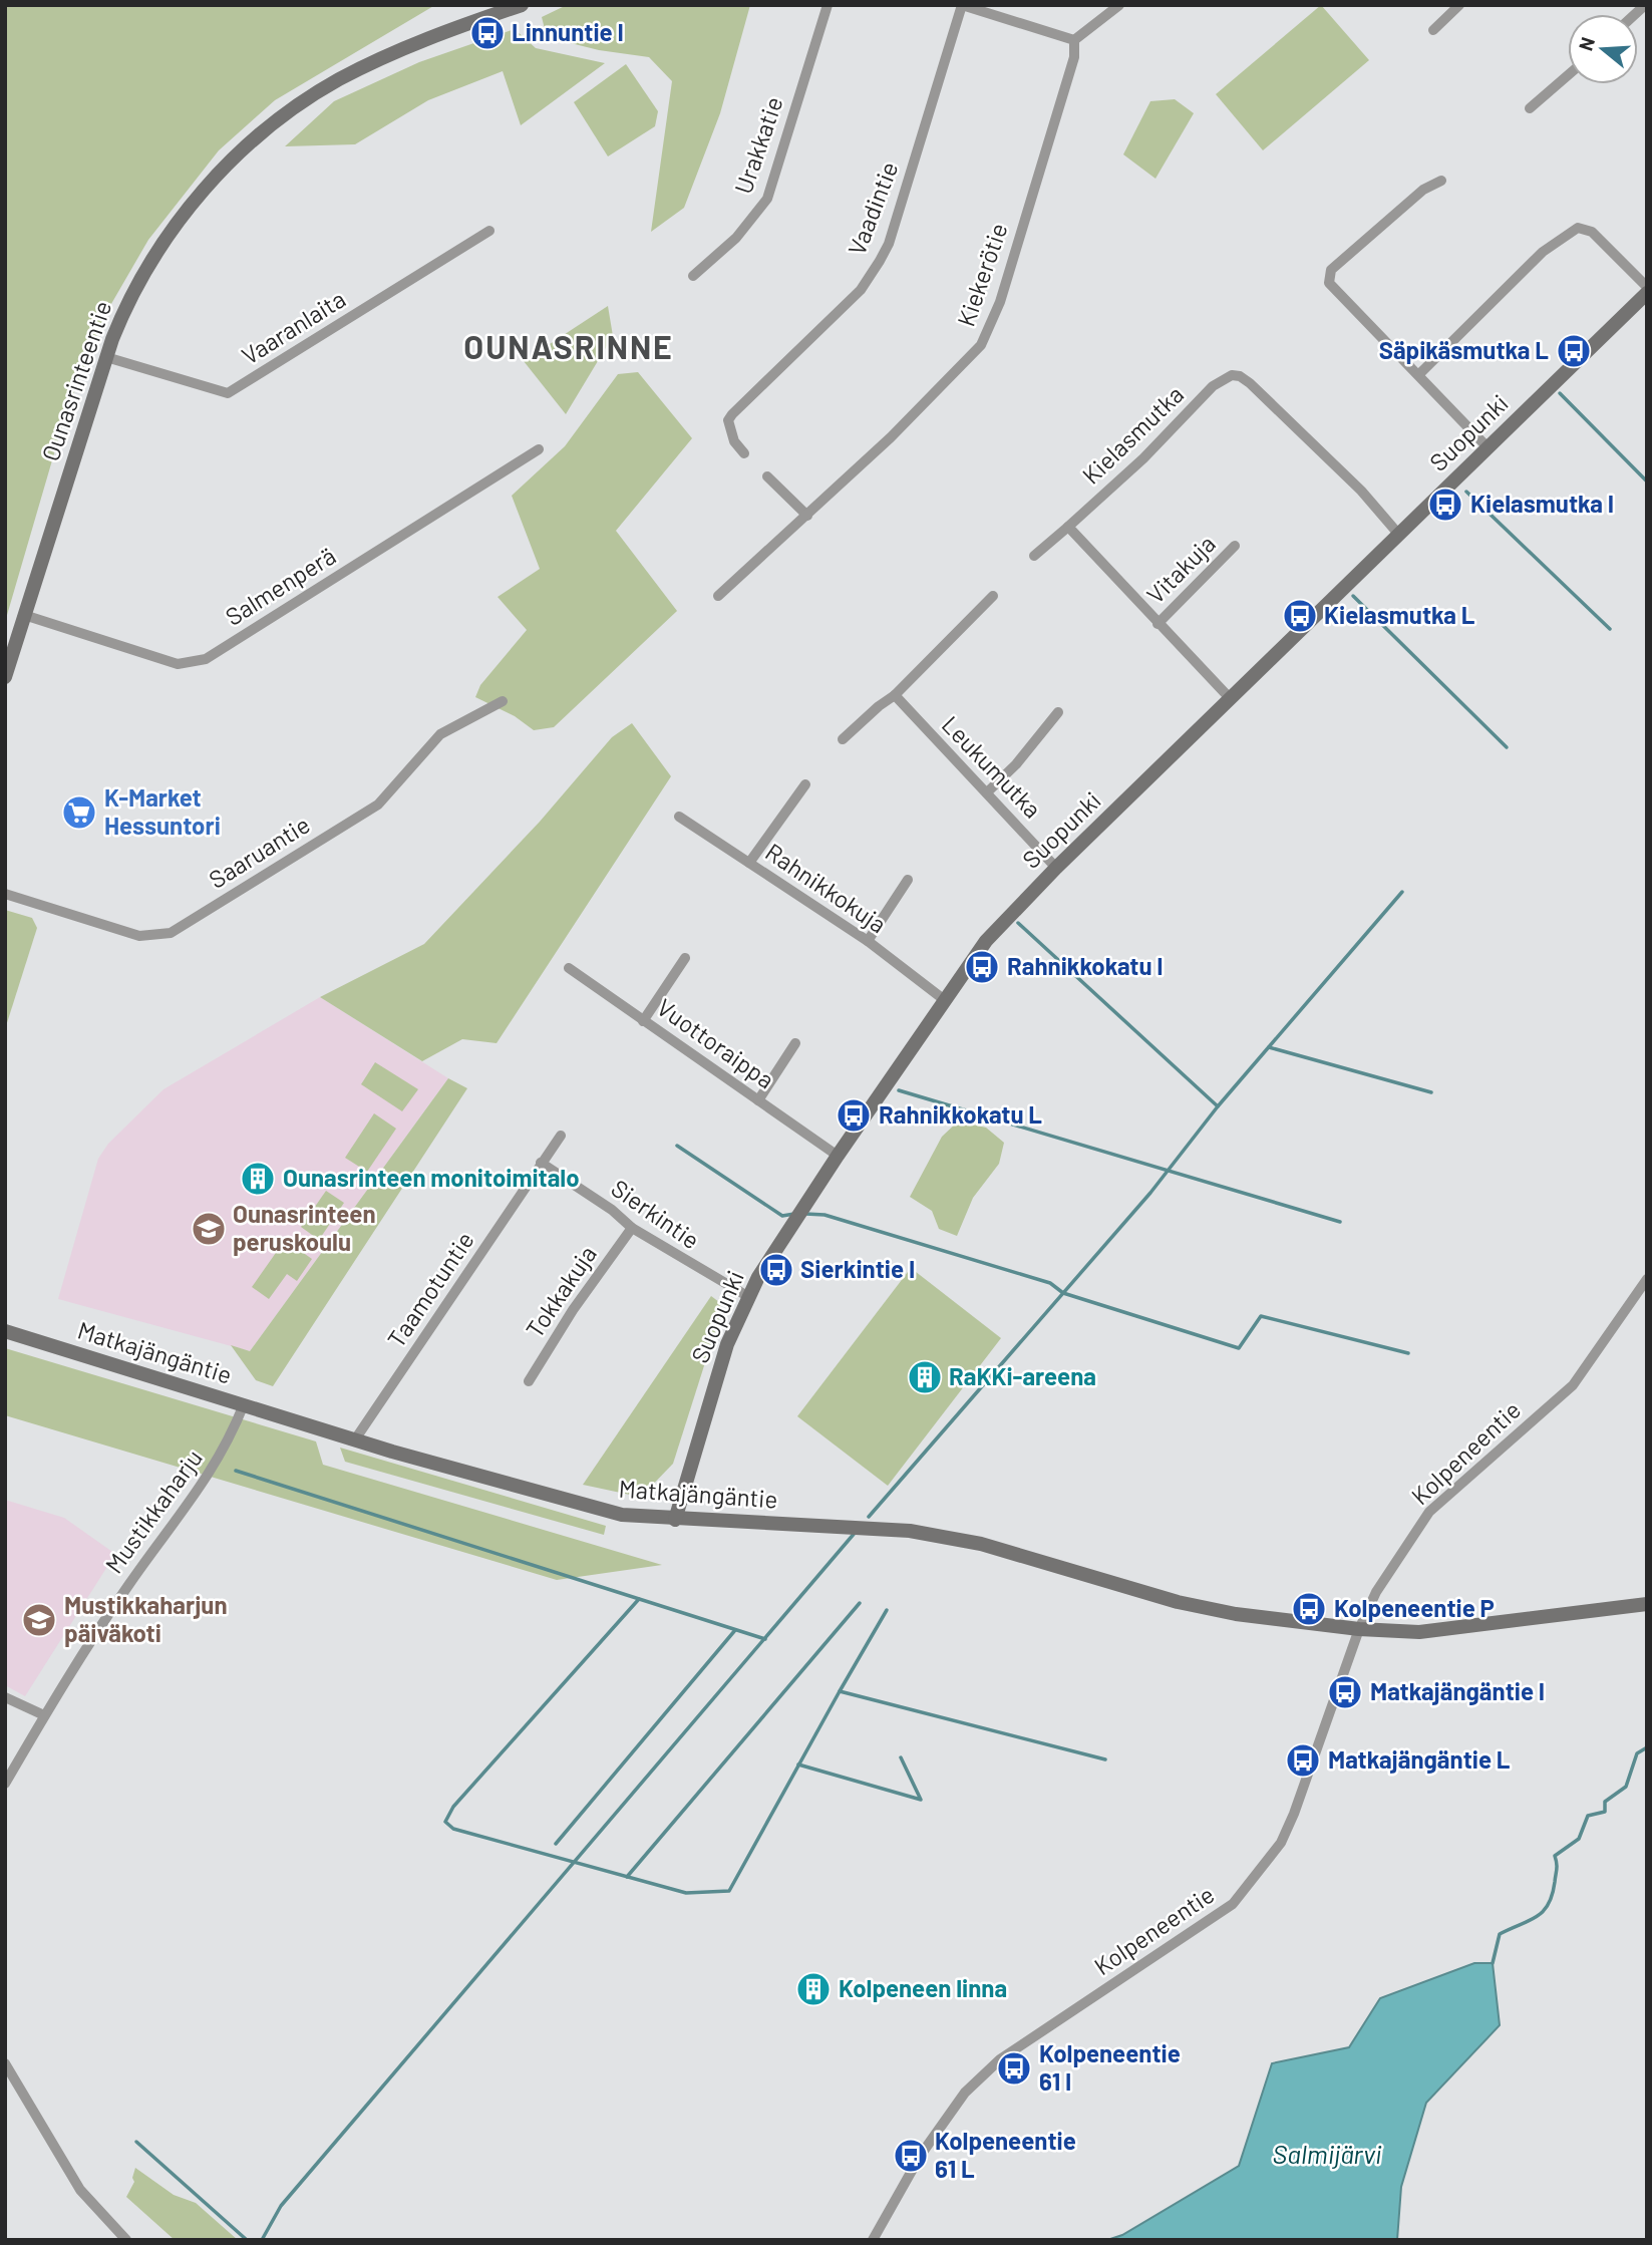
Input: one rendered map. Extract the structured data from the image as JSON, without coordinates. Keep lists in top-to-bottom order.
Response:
{
  "streets": {
    "street": [
      "Urakkatie",
      "Vaadintie",
      "Kiekerötie",
      "Vaaranlaita",
      "Ounasrinteentie",
      "Suopunki",
      "Kielasmutka",
      "Vitakuja",
      "Salmenperä",
      "Leukumutka",
      "Saaruantie",
      "Rahnikkokuja",
      "Vuottoraippa",
      "Sierkintie",
      "Taamotuntie",
      "Tokkakuja",
      "Matkajängäntie",
      "Kolpeneentie",
      "Mustikkaharju"
    ]
  },
  "crossings": [
    ["Vaaranlaita", "Ounasrinteentie"],
    ["Ounasrinteentie", "Salmenperä"],
    ["Suopunki", "Kielasmutka"],
    ["Suopunki", "Leukumutka"],
    ["Suopunki", "Rahnikkokuja"],
    ["Suopunki", "Vuottoraippa"],
    ["Suopunki", "Sierkintie"],
    ["Suopunki", "Matkajängäntie"],
    ["Sierkintie", "Taamotuntie"],
    ["Sierkintie", "Tokkakuja"],
    ["Taamotuntie", "Matkajängäntie"],
    ["Matkajängäntie", "Kolpeneentie"],
    ["Matkajängäntie", "Mustikkaharju"]
  ],
  "districts": ["OUNASRINNE"],
  "water": ["Salmijärvi"],
  "places": {
    "bus stop": [
      "Linnuntie I",
      "Säpikäsmutka L",
      "Kielasmutka I",
      "Kielasmutka L",
      "Rahnikkokatu I",
      "Rahnikkokatu L",
      "Sierkintie I",
      "Kolpeneentie P",
      "Matkajängäntie I",
      "Matkajängäntie L",
      "Kolpeneentie 61 I",
      "Kolpeneentie 61 L"
    ],
    "supermarket": ["K-Market Hessuntori"],
    "building": ["Ounasrinteen monitoimitalo", "RaKKi-areena", "Kolpeneen linna"],
    "school or university": ["Ounasrinteen peruskoulu", "Mustikkaharjun päiväkoti"]
  },
  "north": "left"
}
